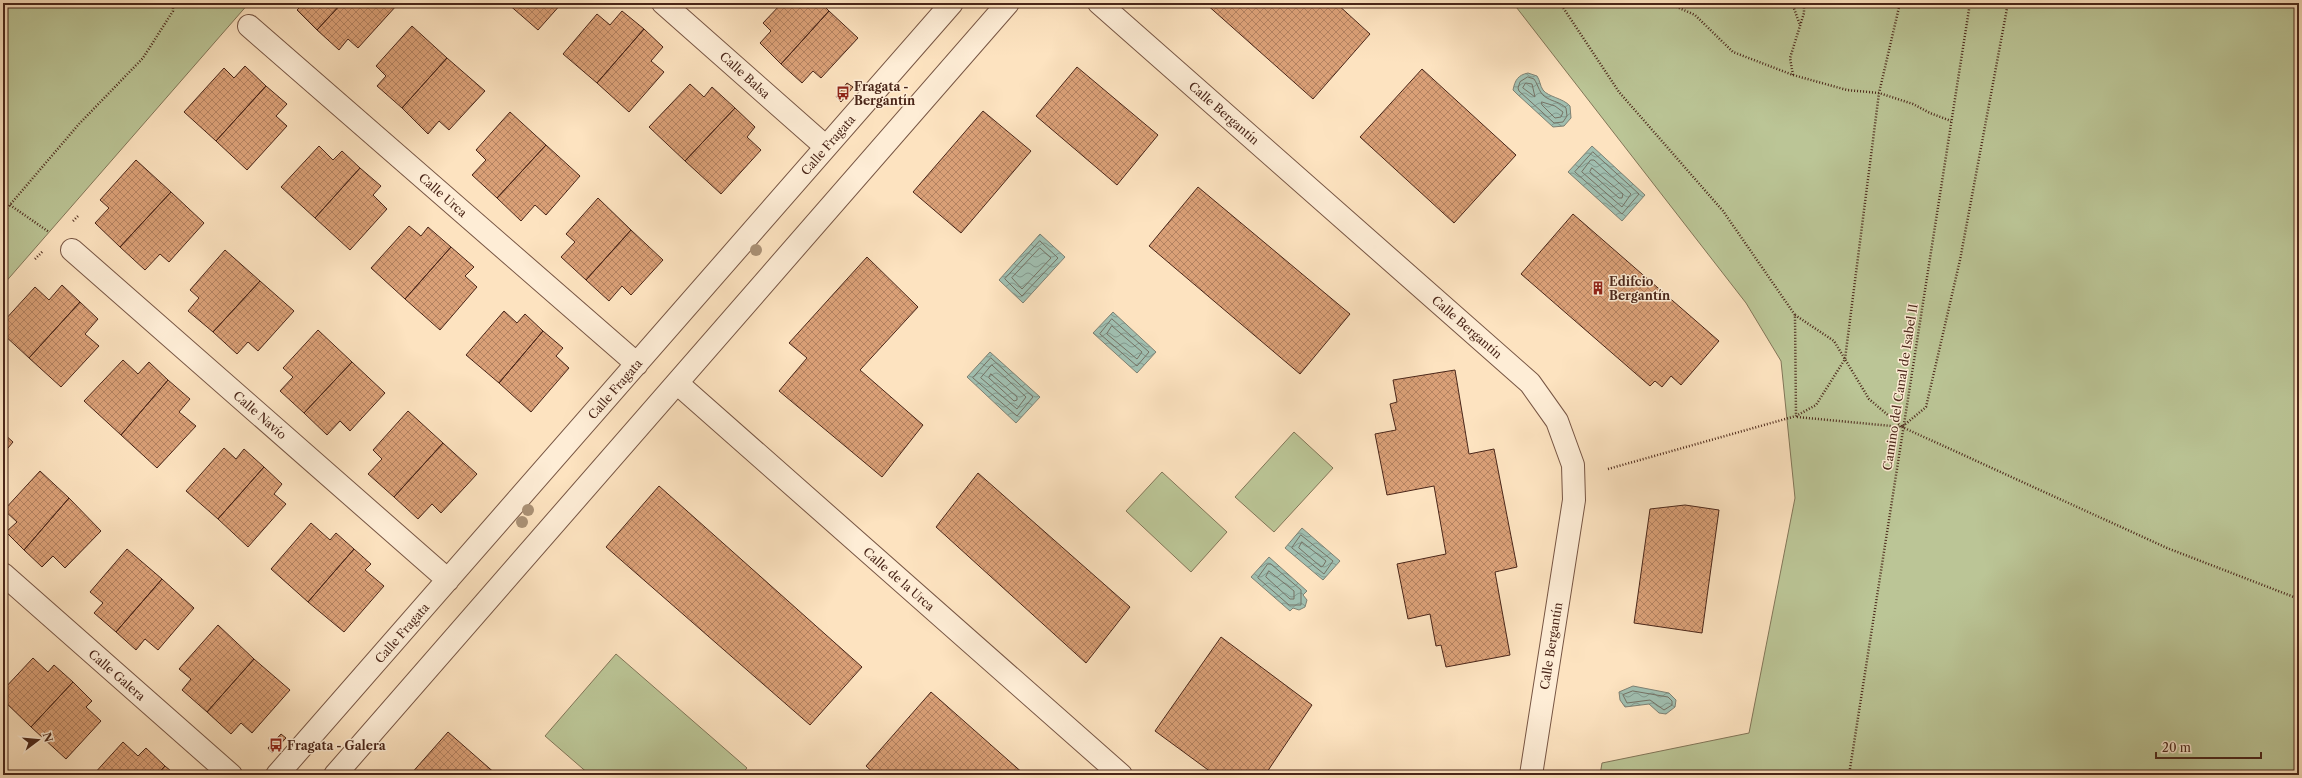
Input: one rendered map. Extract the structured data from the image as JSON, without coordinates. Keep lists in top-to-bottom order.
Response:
{
  "streets": {
    "street": [
      "Calle Balsa",
      "Calle Bergantín",
      "Calle Fragata",
      "Calle Urca",
      "Calle Navío",
      "Calle de la Urca",
      "Calle Galera"
    ],
    "path": ["Camino del Canal de Isabel II"]
  },
  "crossings": [
    ["Calle Balsa", "Calle Fragata"],
    ["Calle Fragata", "Calle Urca"],
    ["Calle Fragata", "Calle Navío"]
  ],
  "places": {
    "bus stop": ["Fragata - Bergantín", "Fragata - Galera"],
    "building": ["Edifcio Bergantín"]
  },
  "scale_bar": "20 m",
  "north": "right"
}
